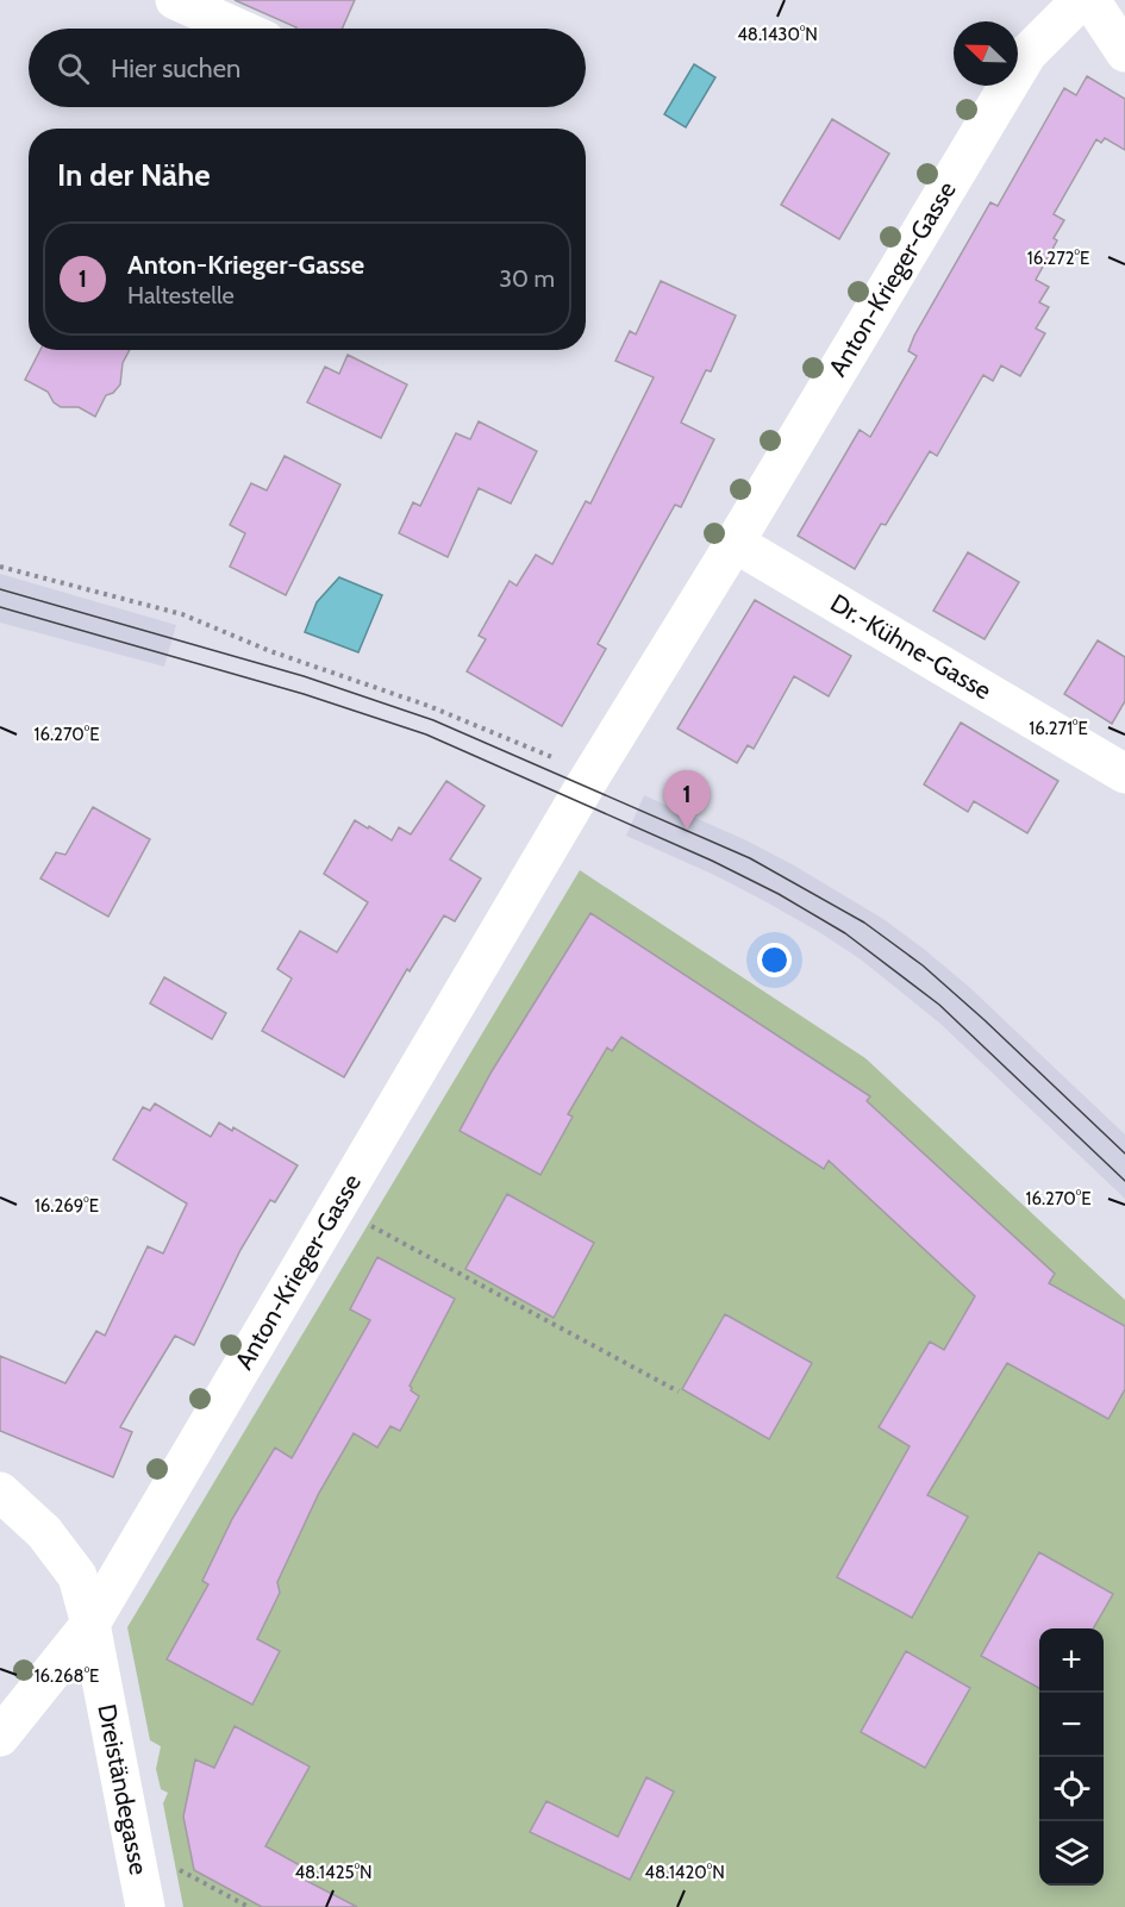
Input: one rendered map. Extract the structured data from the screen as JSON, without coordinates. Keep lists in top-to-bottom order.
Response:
{
  "streets": {
    "street": ["Anton-Krieger-Gasse", "Dr.-Kühne-Gasse", "Dreiständegasse"]
  },
  "crossings": [
    ["Anton-Krieger-Gasse", "Dr.-Kühne-Gasse"],
    ["Anton-Krieger-Gasse", "Dreiständegasse"]
  ],
  "north": "top left",
  "page": {
    "search": "Hier suchen",
    "heading": "In der Nähe",
    "list": [
      {
        "mark": "1",
        "name": "Anton-Krieger-Gasse",
        "note": "Haltestelle",
        "value": "30 m"
      }
    ],
    "pins": "1",
    "map_buttons": ["+", "−"]
  },
  "coordinates": [
    "48.1430°N",
    "16.272°E",
    "16.271°E",
    "16.270°E",
    "16.269°E",
    "16.268°E",
    "48.1425°N",
    "48.1420°N"
  ]
}
